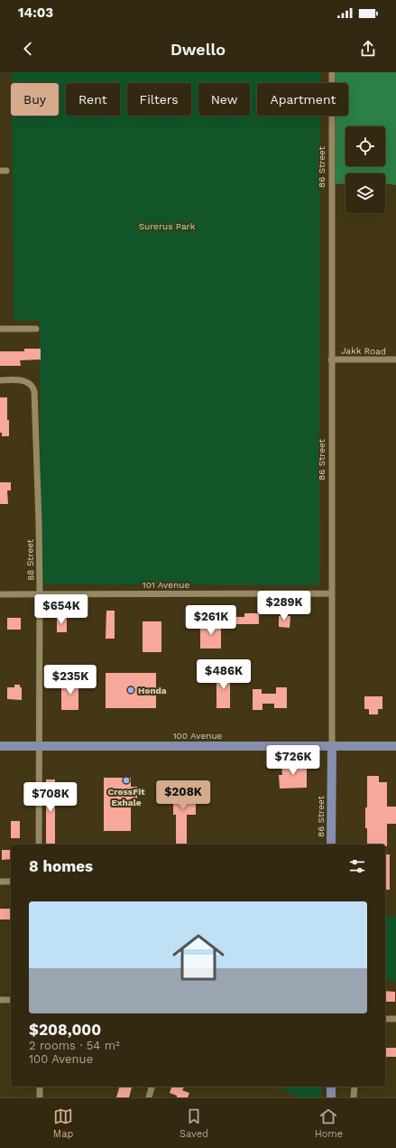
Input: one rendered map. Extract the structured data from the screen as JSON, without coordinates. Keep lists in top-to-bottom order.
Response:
{
  "streets": {
    "main road": ["86 Street", "100 Avenue"],
    "street": ["Jakk Road", "88 Street", "101 Avenue"]
  },
  "crossings": [
    ["86 Street", "Jakk Road"],
    ["86 Street", "101 Avenue"],
    ["86 Street", "100 Avenue"],
    ["88 Street", "101 Avenue"],
    ["88 Street", "100 Avenue"]
  ],
  "parks": ["Surerus Park"],
  "places": ["Honda", "CrossFit Exhale"],
  "page": {
    "status": "14:03",
    "header": "Dwello",
    "chip": [
      "Buy",
      "Rent",
      "Filters",
      "New",
      "Apartment"
    ],
    "price": [
      "$289K",
      "$654K",
      "$261K",
      "$486K",
      "$235K",
      "$726K",
      "$208K",
      "$708K"
    ],
    "heading": "8 homes",
    "list": [
      {
        "name": "$208,000",
        "note": "2 rooms · 54 m² · 100 Avenue"
      }
    ],
    "tabs": ["Map", "Saved", "Home"]
  }
}
